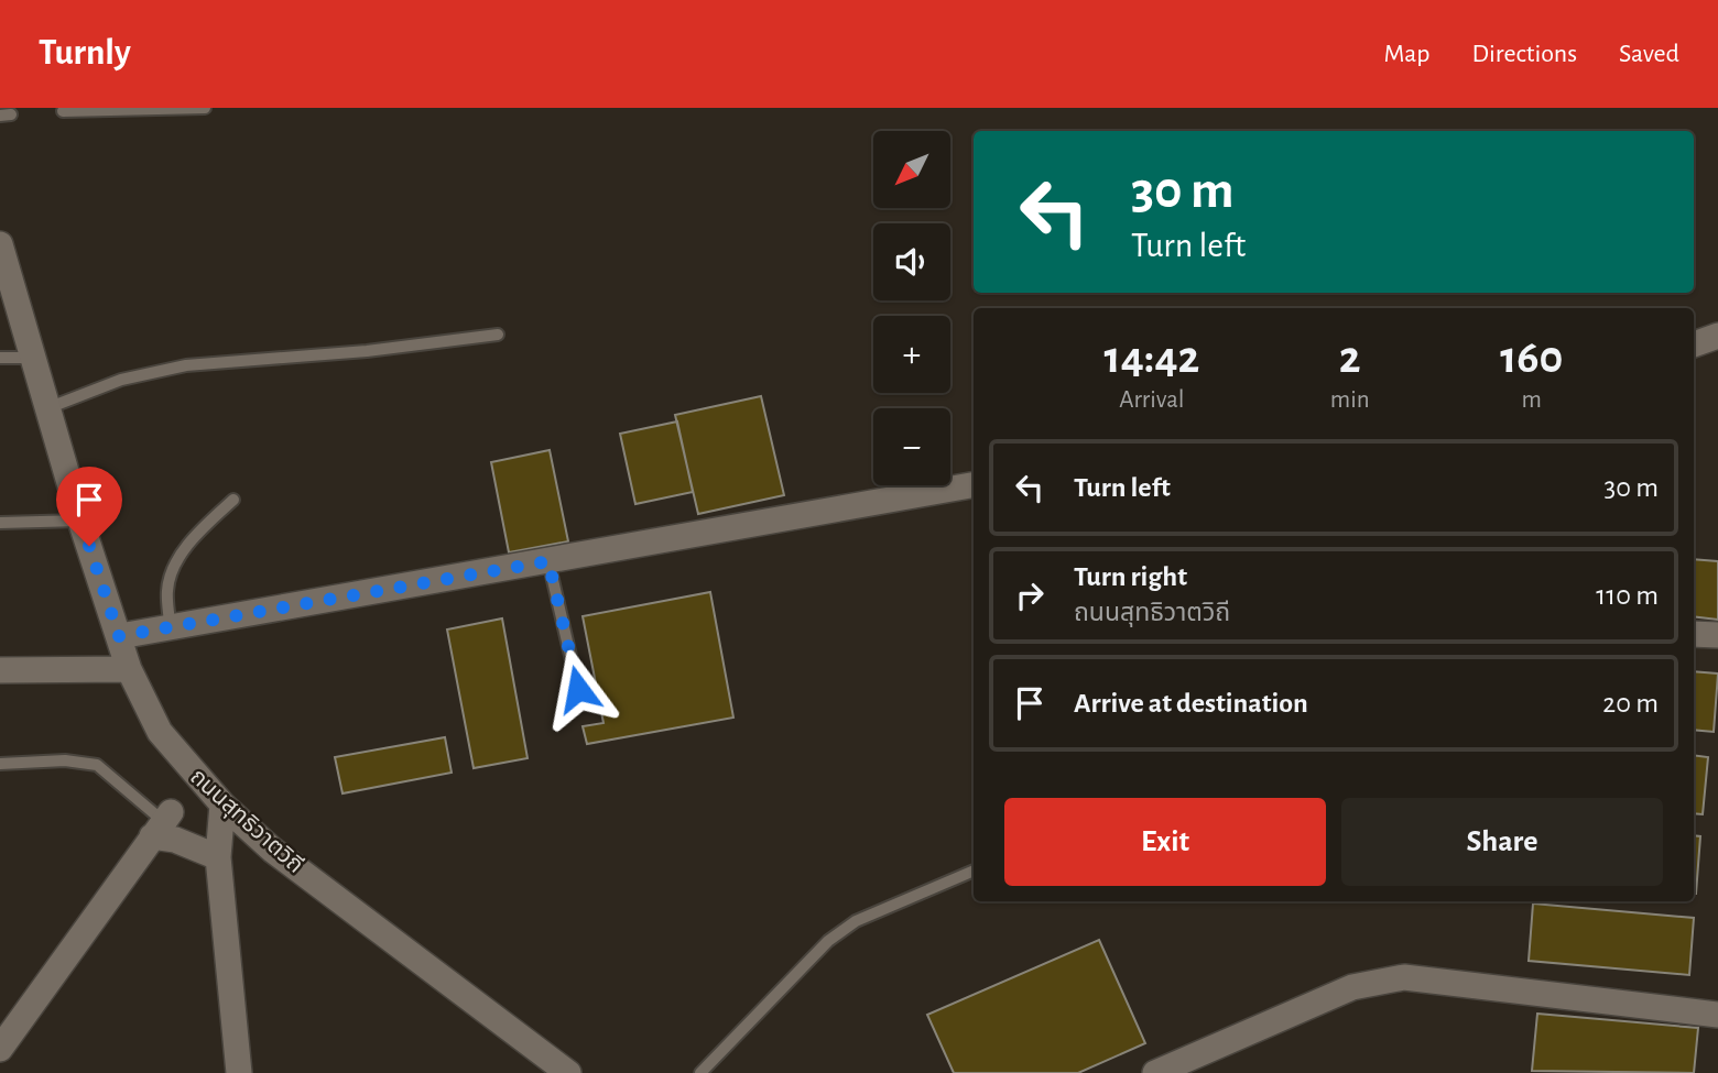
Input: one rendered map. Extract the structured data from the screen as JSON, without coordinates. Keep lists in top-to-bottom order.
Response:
{
  "streets": {
    "street": ["ถนนสุทธิวาตวิถี"]
  },
  "north": "bottom left",
  "page": {
    "header": "Turnly",
    "nav": ["Map", "Directions", "Saved"],
    "map_buttons": ["+", "−"],
    "turn": ["30 m", "Turn left"],
    "eta": [
      "14:42",
      "Arrival",
      "2",
      "min",
      "160",
      "m"
    ],
    "list": [
      {
        "name": "Turn left",
        "value": "30 m"
      },
      {
        "name": "Turn right",
        "note": "ถนนสุทธิวาตวิถี",
        "value": "110 m"
      },
      {
        "name": "Arrive at destination",
        "value": "20 m"
      }
    ],
    "buttons": ["Exit", "Share"]
  }
}
